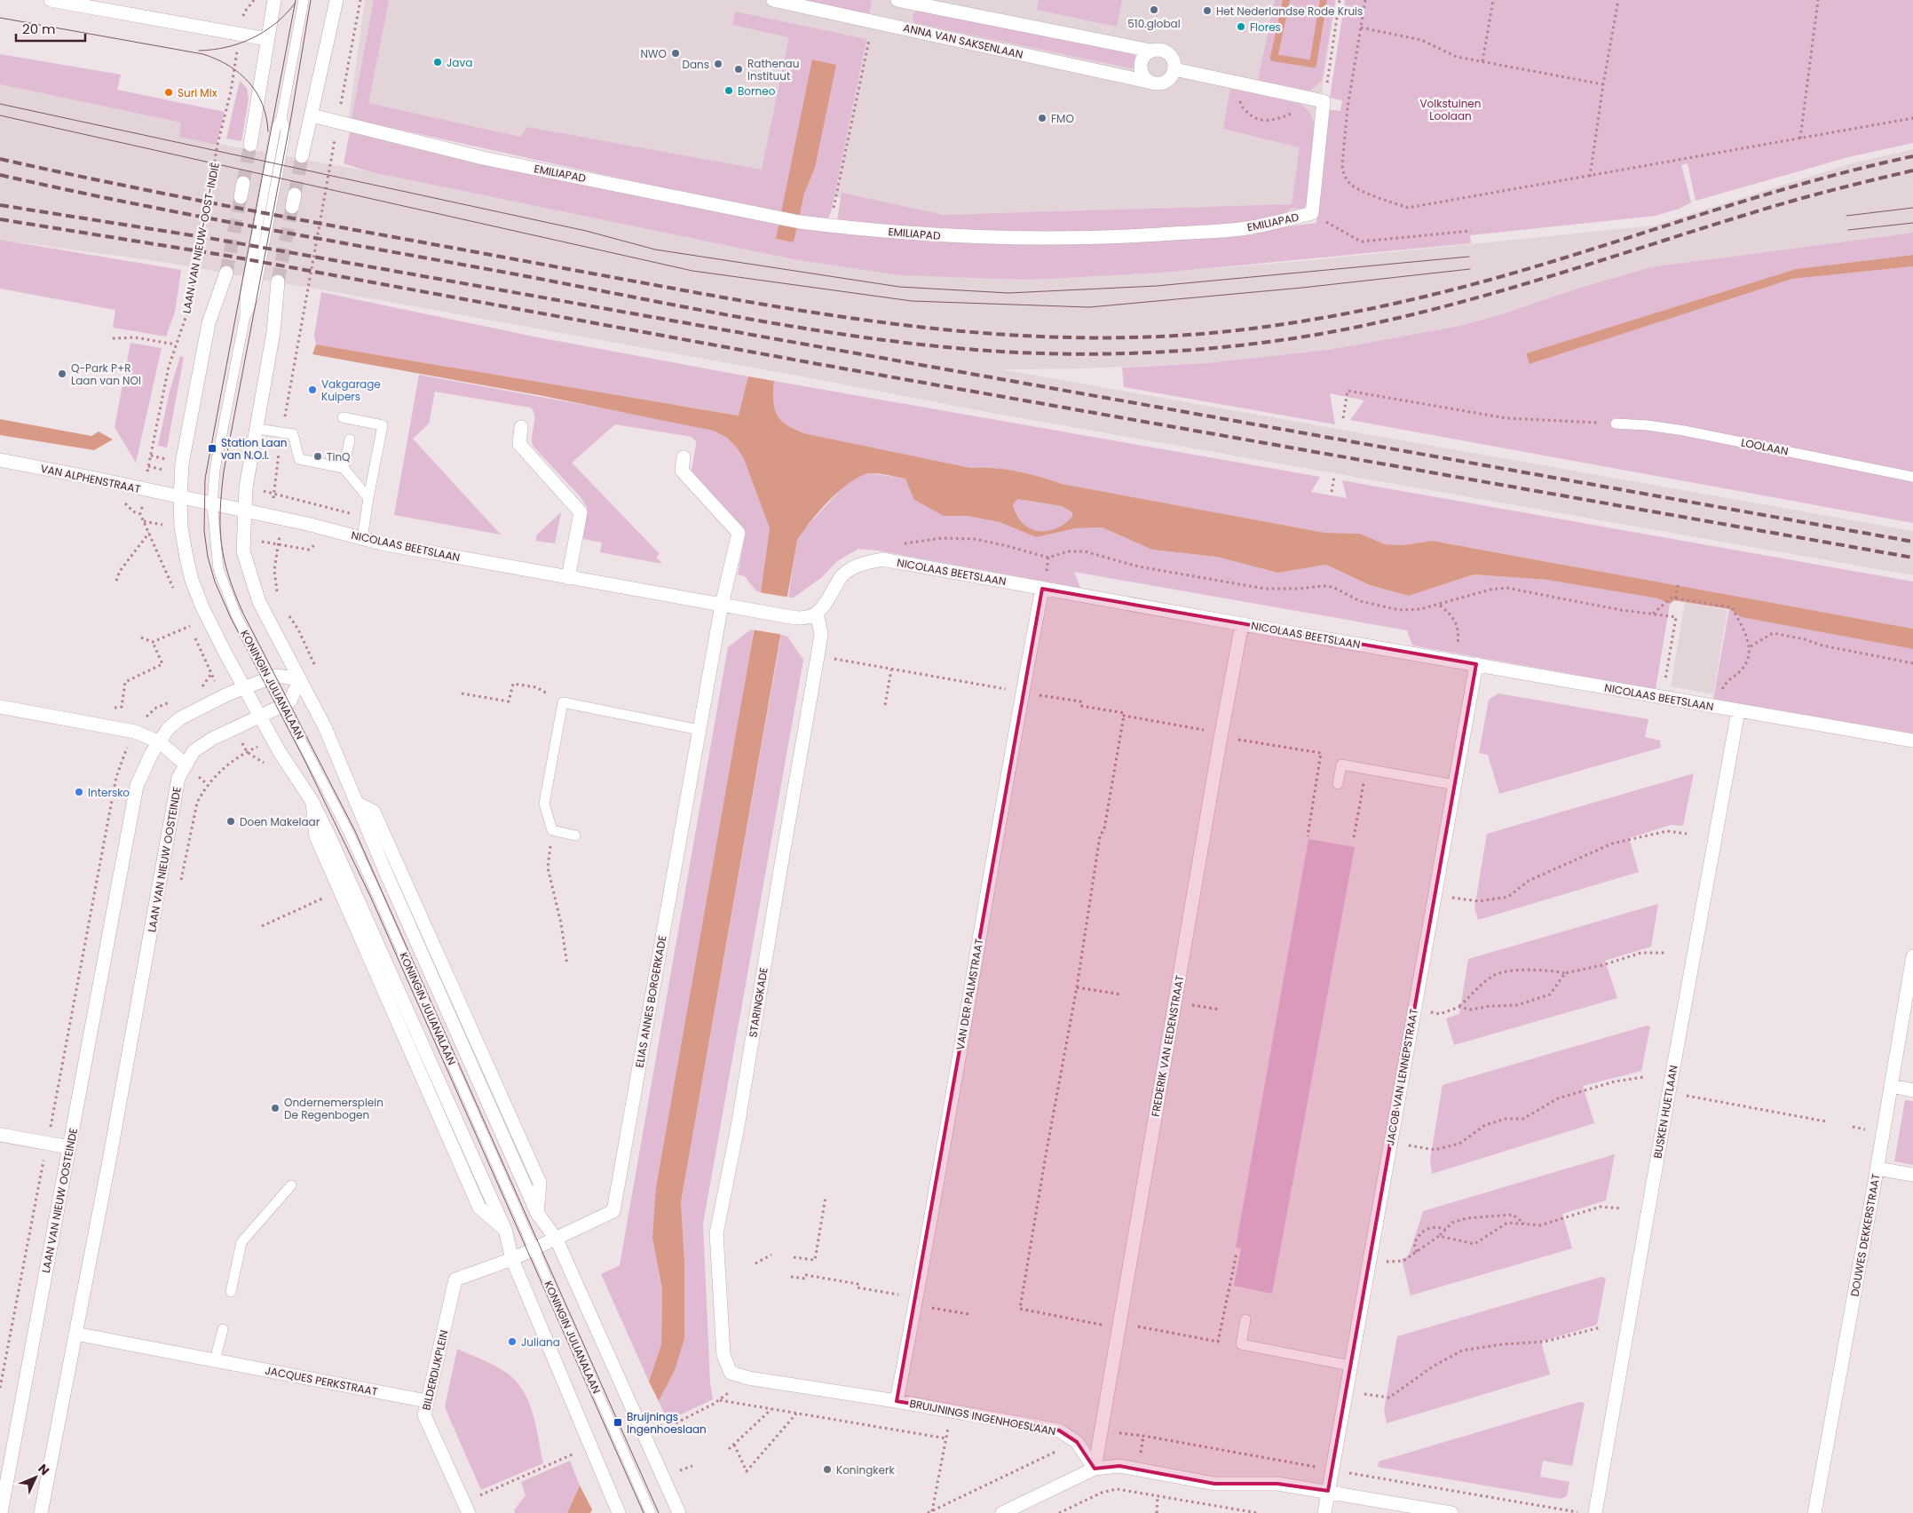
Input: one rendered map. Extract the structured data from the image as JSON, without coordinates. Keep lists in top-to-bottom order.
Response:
{
  "streets": {
    "street": [
      "ANNA VAN SAKSENLAAN",
      "EMILIAPAD",
      "VAN ALPHENSTRAAT",
      "NICOLAAS BEETSLAAN",
      "KONINGIN JULIANALAAN",
      "LAAN VAN NIEUW OOSTEINDE",
      "VAN DER PALMSTRAAT",
      "ELIAS ANNES BORGERKADE",
      "STARINGKADE",
      "FREDERIK VAN EEDENSTRAAT",
      "JACOB VAN LENNEPSTRAAT",
      "BUSKEN HUETLAAN",
      "DOUWES DEKKERSTRAAT",
      "BILDERDIJKPLEIN",
      "JACQUES PERKSTRAAT",
      "BRUIJNINGS INGENHOESLAAN"
    ],
    "lane": ["LOOLAAN"],
    "path": ["LAAN VAN NIEUW-OOST-INDIË"]
  },
  "crossings": [
    ["VAN ALPHENSTRAAT", "NICOLAAS BEETSLAAN"],
    ["VAN ALPHENSTRAAT", "KONINGIN JULIANALAAN"],
    ["NICOLAAS BEETSLAAN", "KONINGIN JULIANALAAN"],
    ["NICOLAAS BEETSLAAN", "VAN DER PALMSTRAAT"],
    ["NICOLAAS BEETSLAAN", "ELIAS ANNES BORGERKADE"],
    ["NICOLAAS BEETSLAAN", "STARINGKADE"],
    ["NICOLAAS BEETSLAAN", "FREDERIK VAN EEDENSTRAAT"],
    ["NICOLAAS BEETSLAAN", "JACOB VAN LENNEPSTRAAT"],
    ["NICOLAAS BEETSLAAN", "BUSKEN HUETLAAN"],
    ["KONINGIN JULIANALAAN", "LAAN VAN NIEUW OOSTEINDE"],
    ["KONINGIN JULIANALAAN", "ELIAS ANNES BORGERKADE"],
    ["KONINGIN JULIANALAAN", "BILDERDIJKPLEIN"],
    ["LAAN VAN NIEUW OOSTEINDE", "JACQUES PERKSTRAAT"],
    ["VAN DER PALMSTRAAT", "BRUIJNINGS INGENHOESLAAN"],
    ["STARINGKADE", "BRUIJNINGS INGENHOESLAAN"],
    ["FREDERIK VAN EEDENSTRAAT", "BRUIJNINGS INGENHOESLAAN"],
    ["BILDERDIJKPLEIN", "JACQUES PERKSTRAAT"]
  ],
  "parks": ["Volkstuinen Loolaan"],
  "places": {
    "other": [
      "510.global",
      "Het Nederlandse Rode Kruis",
      "Flores",
      "NWO",
      "Java",
      "Dans",
      "Rathenau Instituut",
      "Borneo",
      "Suri Mix",
      "FMO",
      "Q-Park P+R Laan van NOI",
      "Vakgarage Kuipers",
      "TinQ",
      "Intersko",
      "Doen Makelaar",
      "Ondernemersplein De Regenbogen",
      "Juliana",
      "Koningkerk"
    ],
    "transit": ["Station Laan van N.O.I.", "Bruijnings Ingenhoeslaan"]
  },
  "scale_bar": "20 m",
  "north": "top right"
}
